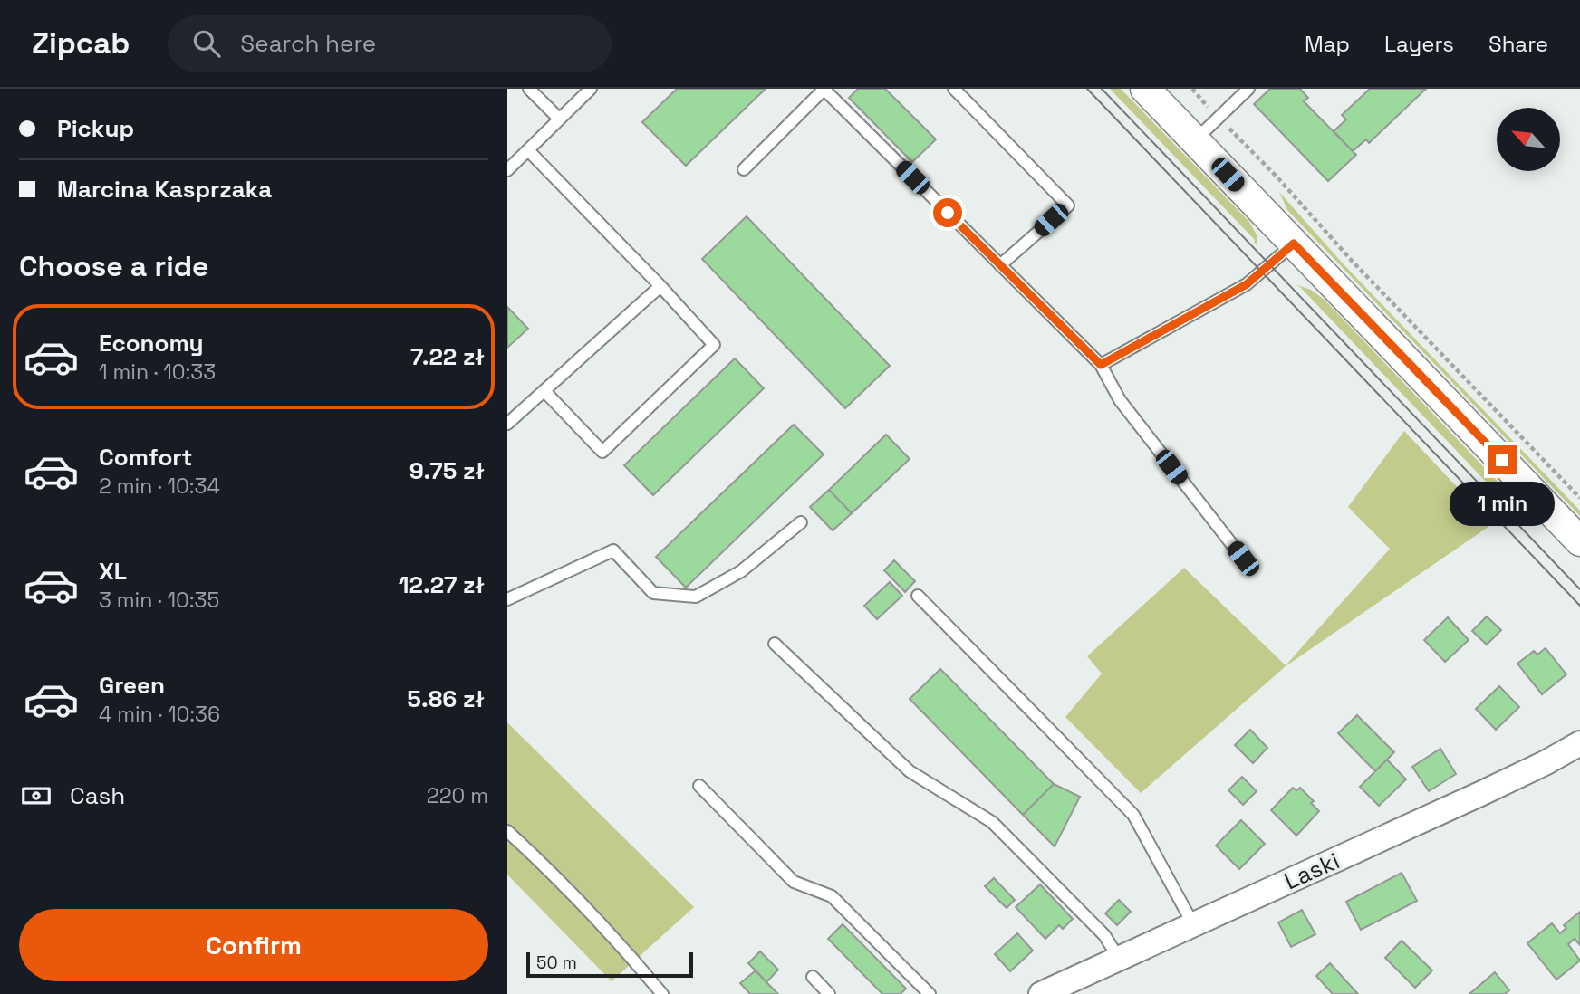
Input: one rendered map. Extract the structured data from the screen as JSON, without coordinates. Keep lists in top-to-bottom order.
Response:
{
  "streets": {
    "street": ["Laski"]
  },
  "scale_bar": "50 m",
  "north": "top left",
  "page": {
    "header": "Zipcab",
    "search": "Search here",
    "nav": ["Map", "Layers", "Share"],
    "banner": ["Pickup", "Marcina Kasprzaka"],
    "heading": "Choose a ride",
    "list": [
      {
        "name": "Economy",
        "note": "1 min · 10:33",
        "value": "7.22 zł"
      },
      {
        "name": "Comfort",
        "note": "2 min · 10:34",
        "value": "9.75 zł"
      },
      {
        "name": "XL",
        "note": "3 min · 10:35",
        "value": "12.27 zł"
      },
      {
        "name": "Green",
        "note": "4 min · 10:36",
        "value": "5.86 zł"
      }
    ],
    "bubble": "1 min",
    "pay": ["Cash", "220 m"],
    "buttons": "Confirm",
    "scale": "50 m"
  }
}
